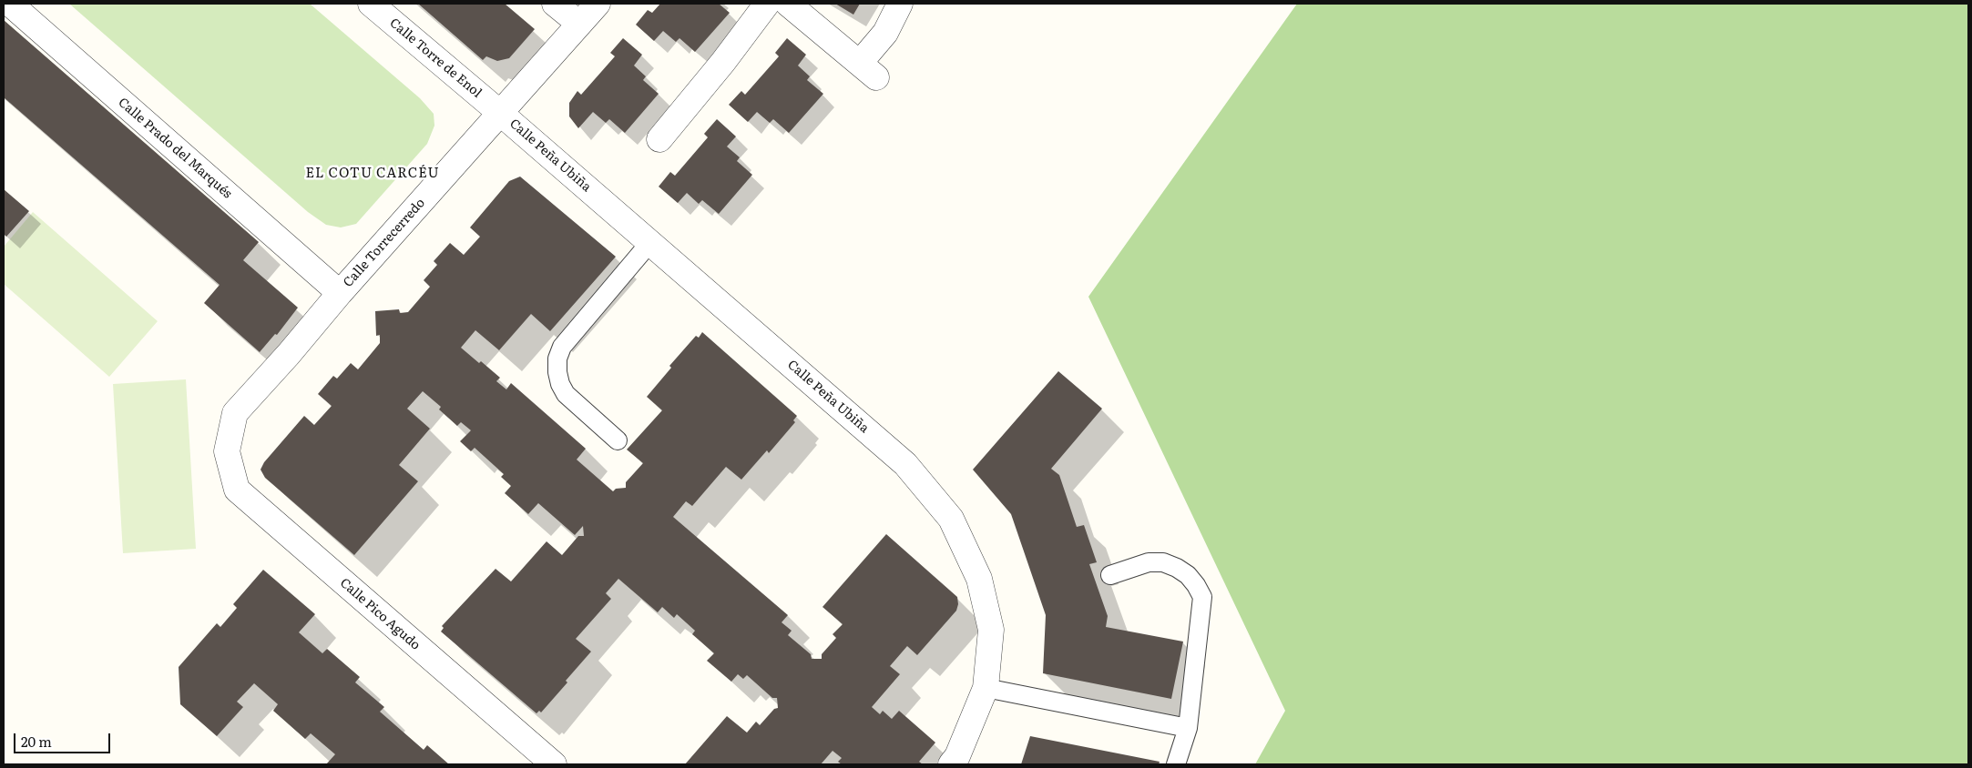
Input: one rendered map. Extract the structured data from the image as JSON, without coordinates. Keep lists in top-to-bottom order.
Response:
{
  "streets": {
    "street": [
      "Calle Torre de Enol",
      "Calle Prado del Marqués",
      "Calle Peña Ubiña",
      "Calle Torrecerredo",
      "Calle Pico Agudo"
    ]
  },
  "crossings": [
    ["Calle Torre de Enol", "Calle Peña Ubiña"],
    ["Calle Torre de Enol", "Calle Torrecerredo"],
    ["Calle Prado del Marqués", "Calle Torrecerredo"],
    ["Calle Peña Ubiña", "Calle Torrecerredo"],
    ["Calle Torrecerredo", "Calle Pico Agudo"]
  ],
  "districts": ["EL COTU CARCÉU"],
  "scale_bar": "20 m"
}
